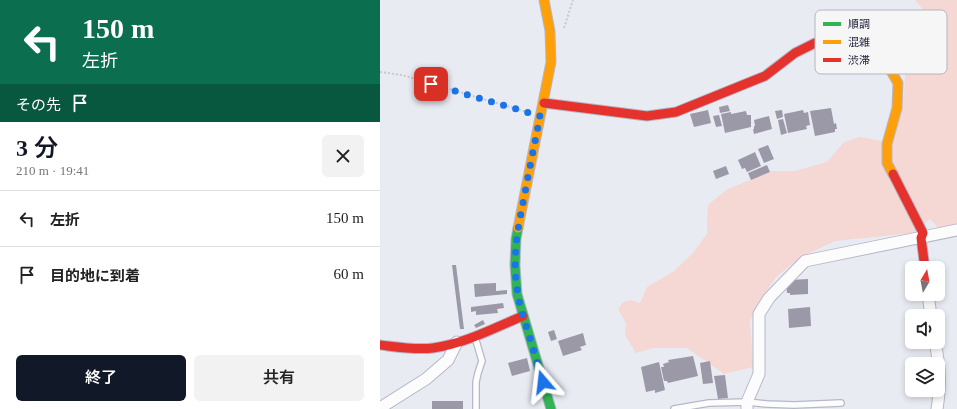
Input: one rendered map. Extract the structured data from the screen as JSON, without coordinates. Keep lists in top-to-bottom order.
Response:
{
  "legend": ["順調", "混雑", "渋滞"],
  "north": "top",
  "page": {
    "turn": ["150 m", "左折"],
    "then": "その先",
    "heading": ["3 分", "210 m · 19:41"],
    "list": [
      {
        "name": "左折",
        "value": "150 m"
      },
      {
        "name": "目的地に到着",
        "value": "60 m"
      }
    ],
    "buttons": ["終了", "共有"]
  }
}
